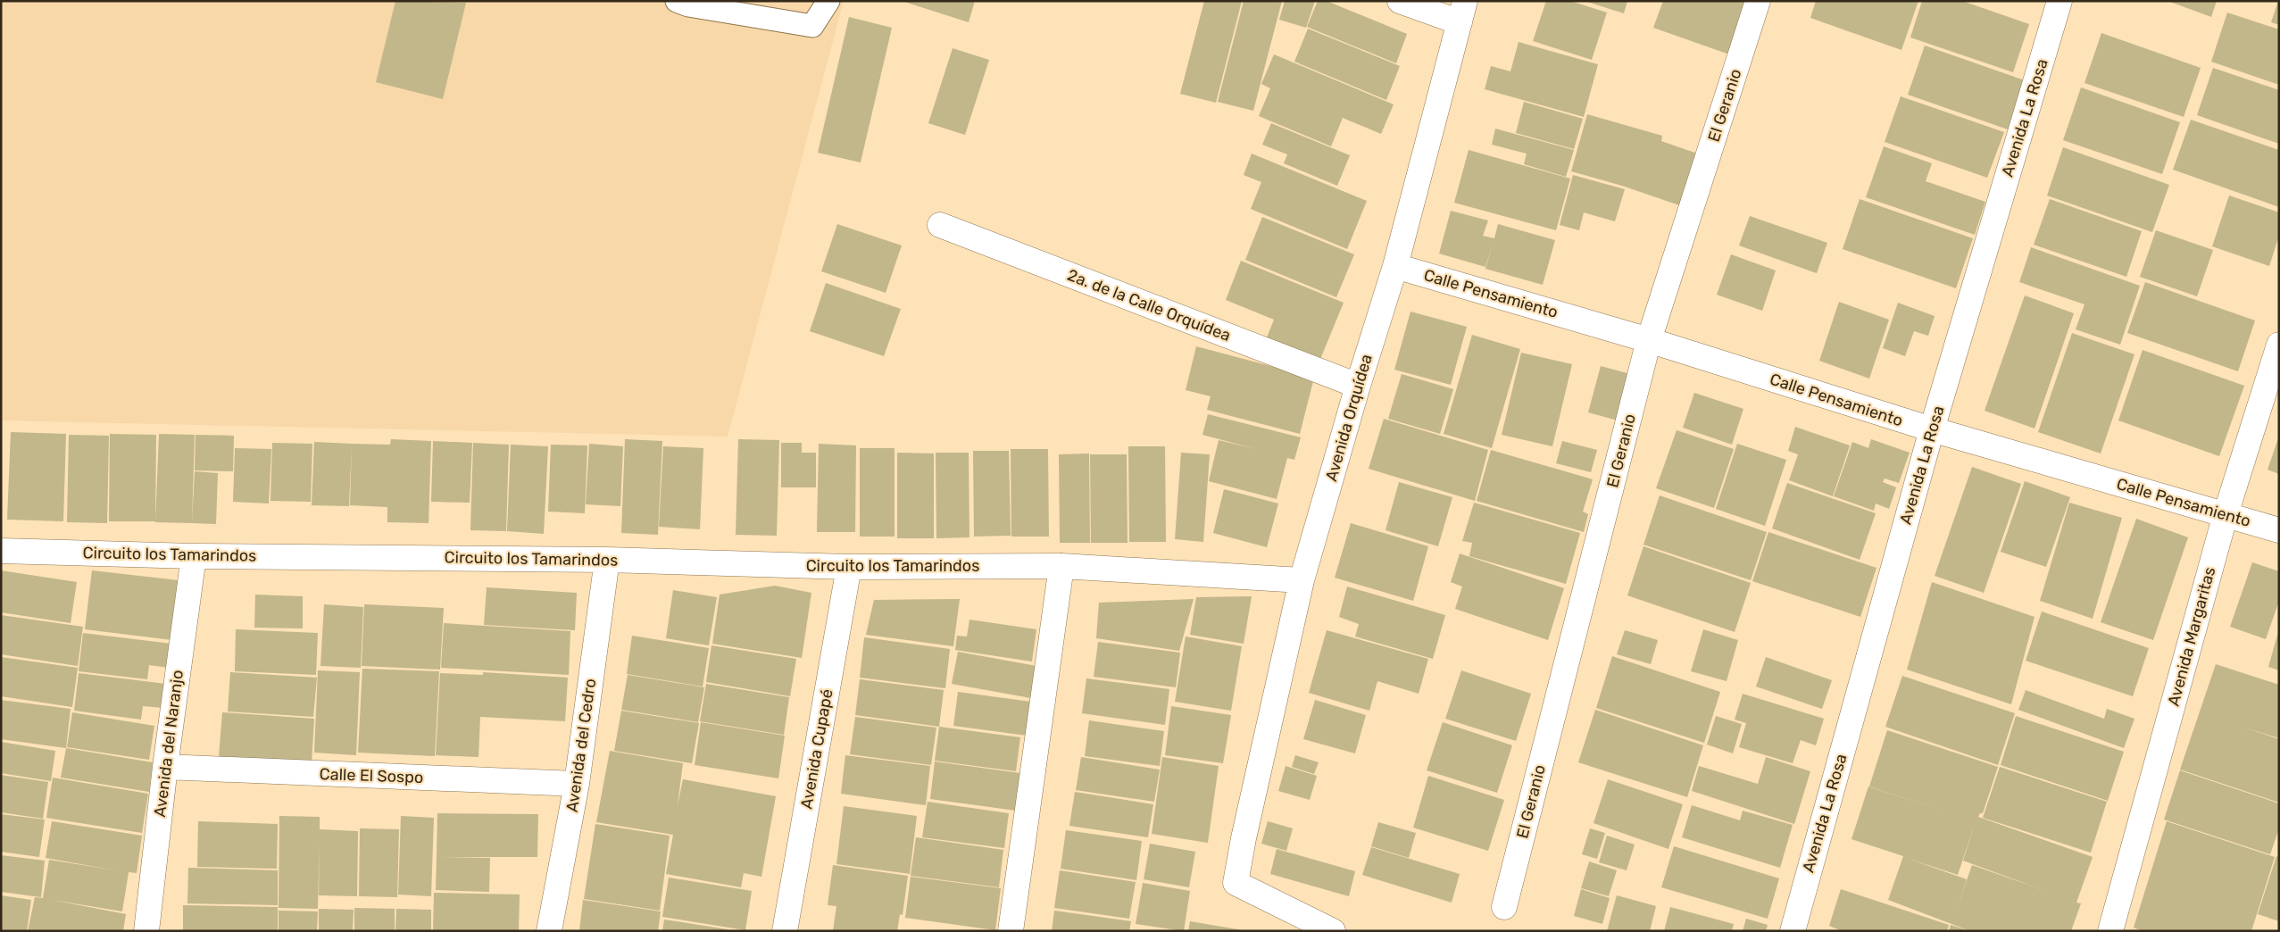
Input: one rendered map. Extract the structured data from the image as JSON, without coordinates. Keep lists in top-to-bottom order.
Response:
{
  "streets": {
    "street": [
      "El Geranio",
      "Avenida La Rosa",
      "Calle Pensamiento",
      "2a. de la Calle Orquídea",
      "Avenida Orquídea",
      "Circuito los Tamarindos",
      "Avenida Margaritas",
      "Avenida del Naranjo",
      "Avenida del Cedro",
      "Avenida Cupapé",
      "Calle El Sospo"
    ]
  },
  "crossings": [
    ["El Geranio", "Calle Pensamiento"],
    ["Avenida La Rosa", "Calle Pensamiento"],
    ["Calle Pensamiento", "Avenida Orquídea"],
    ["Calle Pensamiento", "Avenida Margaritas"],
    ["2a. de la Calle Orquídea", "Avenida Orquídea"],
    ["Avenida Orquídea", "Circuito los Tamarindos"],
    ["Circuito los Tamarindos", "Avenida del Naranjo"],
    ["Circuito los Tamarindos", "Avenida del Cedro"],
    ["Circuito los Tamarindos", "Avenida Cupapé"],
    ["Avenida del Naranjo", "Calle El Sospo"],
    ["Avenida del Cedro", "Calle El Sospo"]
  ]
}
